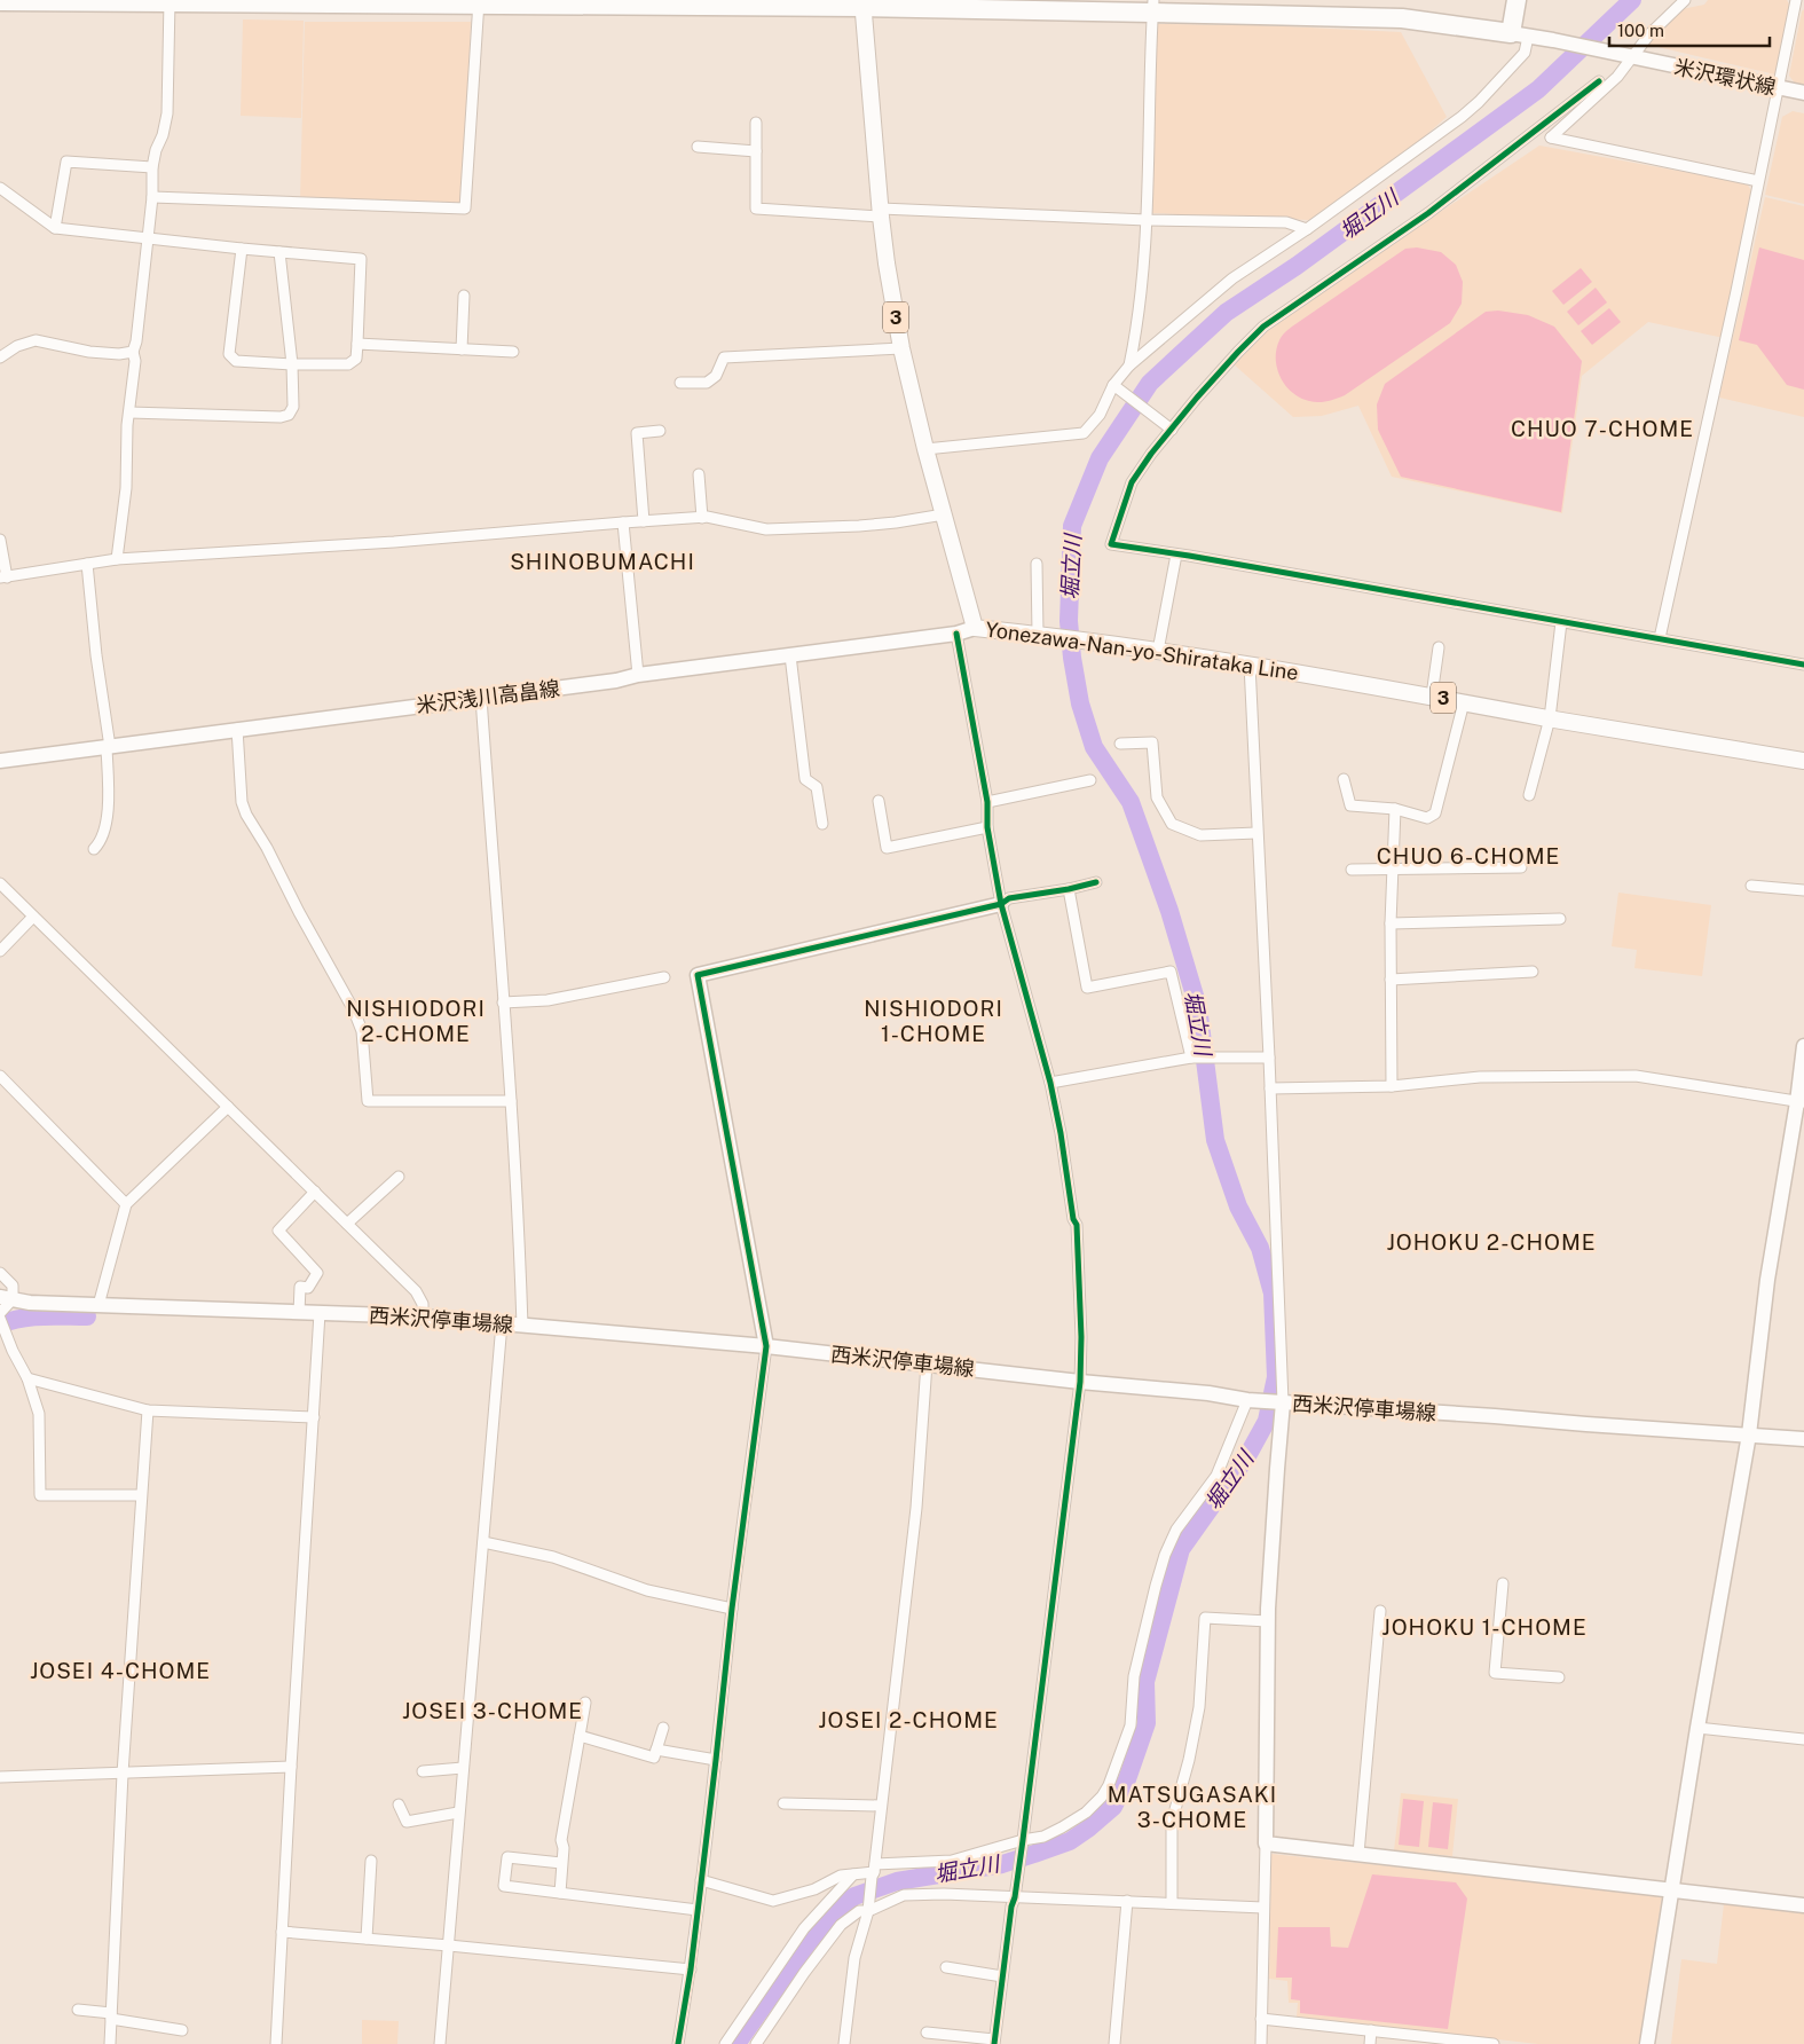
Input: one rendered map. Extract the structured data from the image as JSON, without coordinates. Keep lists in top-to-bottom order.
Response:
{
  "streets": {
    "main road": [
      "米沢環状線",
      "3",
      "Yonezawa-Nan-yo-Shirataka Line",
      "米沢浅川高畠線",
      "西米沢停車場線"
    ]
  },
  "crossings": [
    ["Yonezawa-Nan-yo-Shirataka Line", "米沢浅川高畠線"]
  ],
  "districts": [
    "CHUO 7-CHOME",
    "SHINOBUMACHI",
    "CHUO 6-CHOME",
    "NISHIODORI 2-CHOME",
    "NISHIODORI 1-CHOME",
    "JOHOKU 2-CHOME",
    "JOHOKU 1-CHOME",
    "JOSEI 4-CHOME",
    "JOSEI 3-CHOME",
    "JOSEI 2-CHOME",
    "MATSUGASAKI 3-CHOME"
  ],
  "water": ["堀立川"],
  "scale_bar": "100 m"
}
